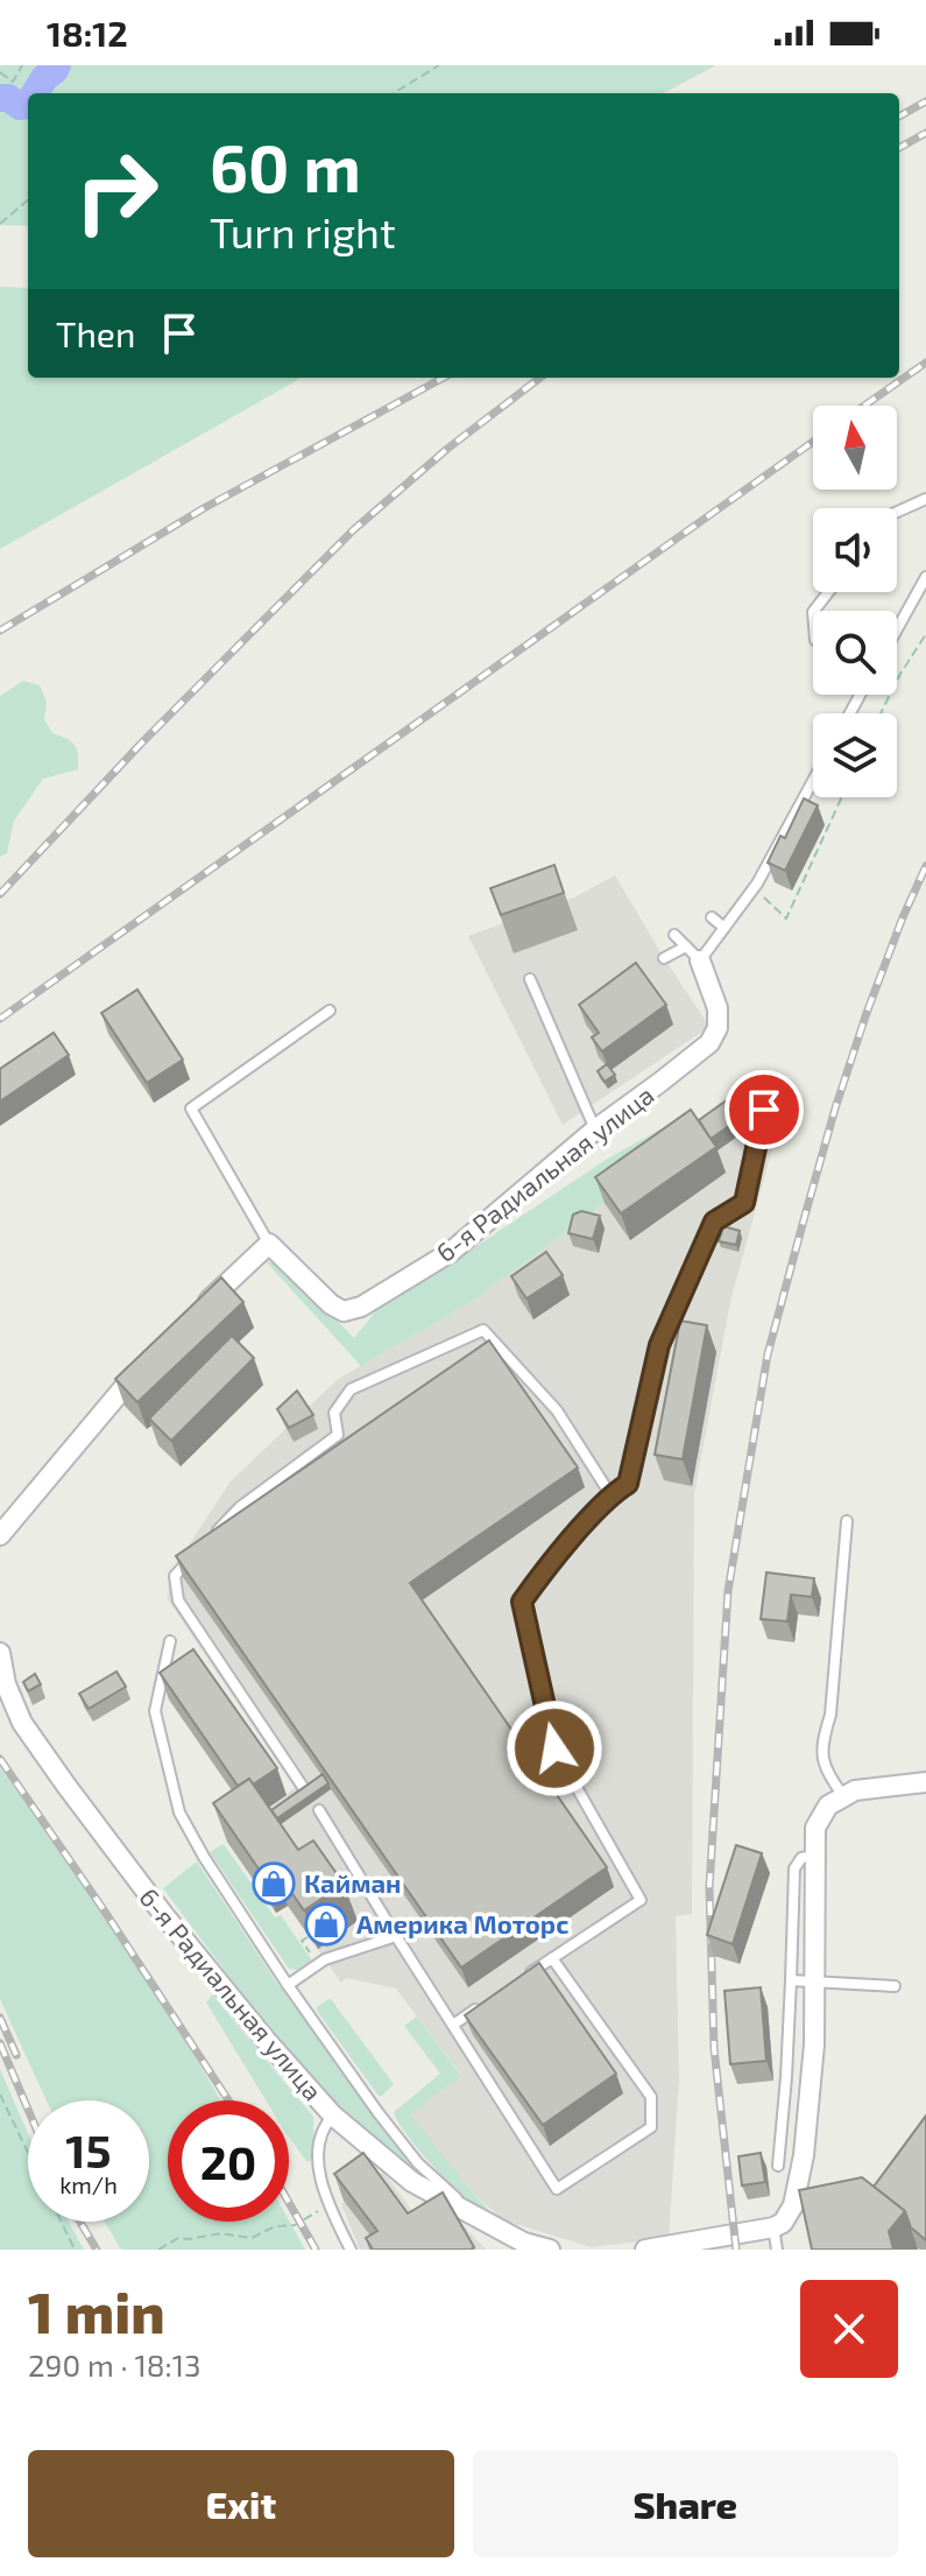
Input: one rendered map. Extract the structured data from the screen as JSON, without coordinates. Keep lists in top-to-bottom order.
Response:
{
  "streets": {
    "street": ["6-я Радиальная улица"]
  },
  "places": {
    "shop": ["Кайман", "Америка Моторс"]
  },
  "north": "top",
  "page": {
    "status": "18:12",
    "turn": ["60 m", "Turn right"],
    "then": "Then",
    "speed": "15 km/h",
    "limit": "20",
    "heading": ["1 min", "290 m · 18:13"],
    "buttons": ["Exit", "Share"]
  }
}
